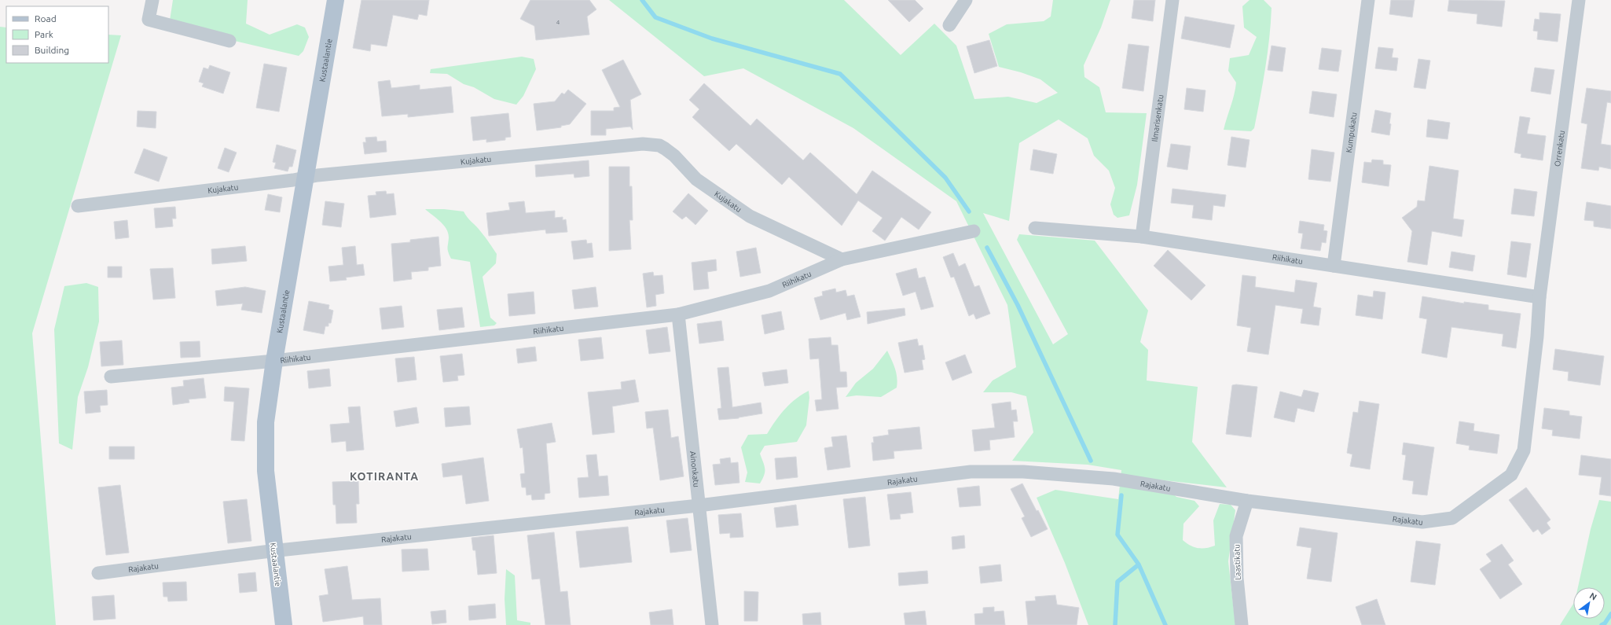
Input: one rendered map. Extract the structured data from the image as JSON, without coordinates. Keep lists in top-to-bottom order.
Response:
{
  "streets": {
    "main road": ["Kustaalantie"],
    "street": [
      "Ilmarisenkatu",
      "Kumpukatu",
      "Orrenkatu",
      "Kujakatu",
      "Riihikatu",
      "Ainonkatu",
      "Rajakatu",
      "Laastikatu"
    ]
  },
  "crossings": [
    ["Kustaalantie", "Kujakatu"],
    ["Kustaalantie", "Riihikatu"],
    ["Kustaalantie", "Rajakatu"],
    ["Ilmarisenkatu", "Riihikatu"],
    ["Kumpukatu", "Riihikatu"],
    ["Orrenkatu", "Riihikatu"],
    ["Orrenkatu", "Rajakatu"],
    ["Kujakatu", "Riihikatu"],
    ["Riihikatu", "Ainonkatu"],
    ["Riihikatu", "Rajakatu"],
    ["Ainonkatu", "Rajakatu"],
    ["Rajakatu", "Laastikatu"]
  ],
  "districts": ["KOTIRANTA"],
  "house_numbers": ["4"],
  "legend": ["Road", "Park", "Building"],
  "north": "top right"
}
